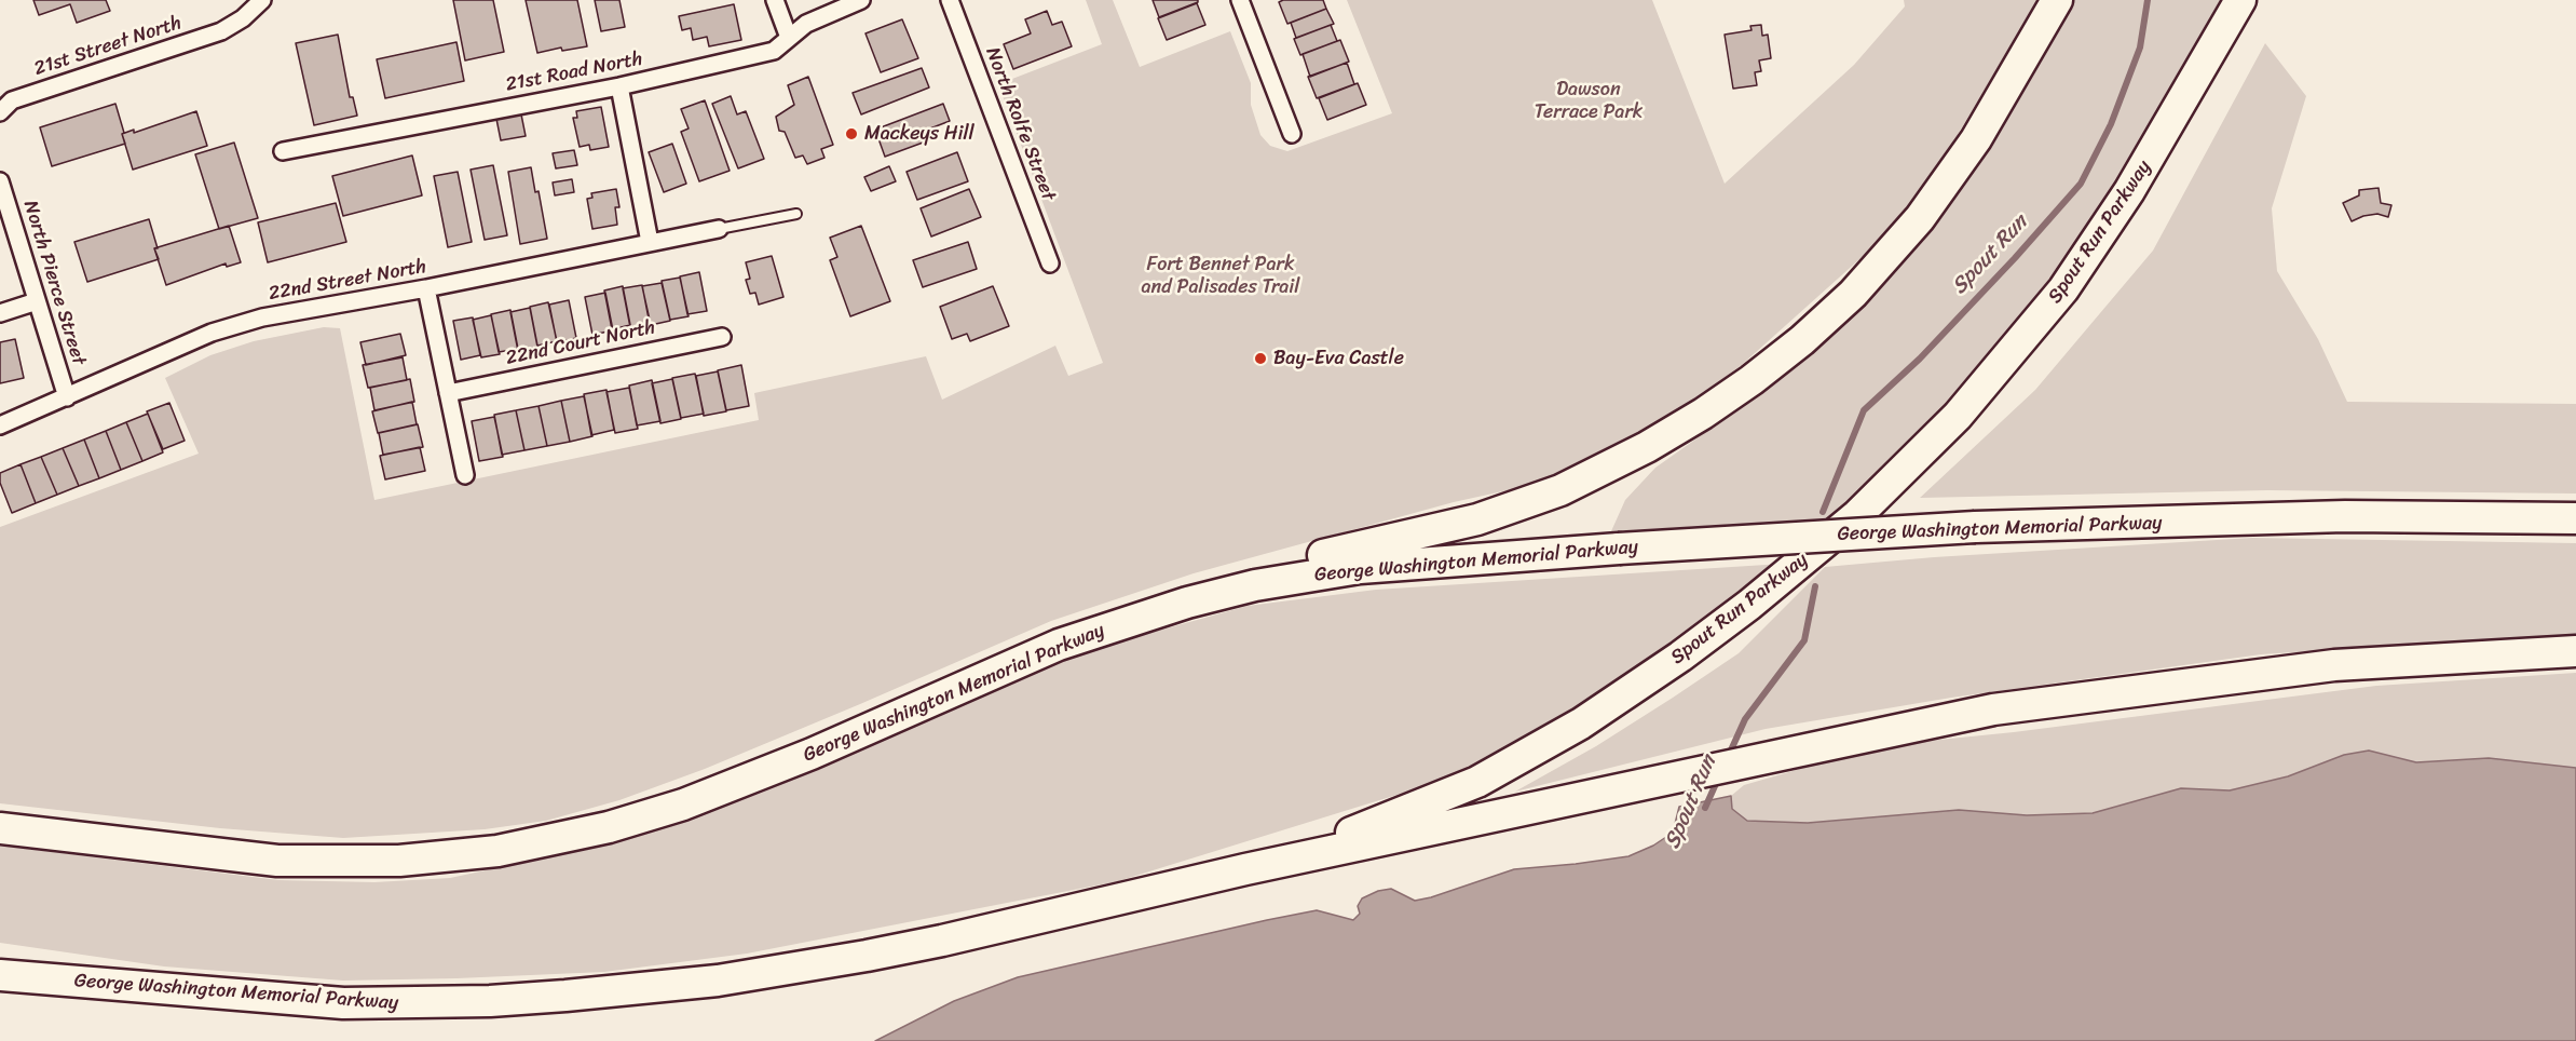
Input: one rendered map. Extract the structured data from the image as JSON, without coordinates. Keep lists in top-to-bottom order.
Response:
{
  "streets": {
    "highway": ["Spout Run Parkway", "George Washington Memorial Parkway"],
    "street": [
      "21st Street North",
      "21st Road North",
      "North Rolfe Street",
      "22nd Street North",
      "North Pierce Street",
      "22nd Court North"
    ]
  },
  "crossings": [
    ["Spout Run Parkway", "George Washington Memorial Parkway"],
    ["22nd Street North", "North Pierce Street"]
  ],
  "water": ["Spout Run"],
  "parks": ["Dawson Terrace Park", "Fort Bennet Park and Palisades Trail"],
  "places": ["Mackeys Hill", "Bay-Eva Castle"]
}
